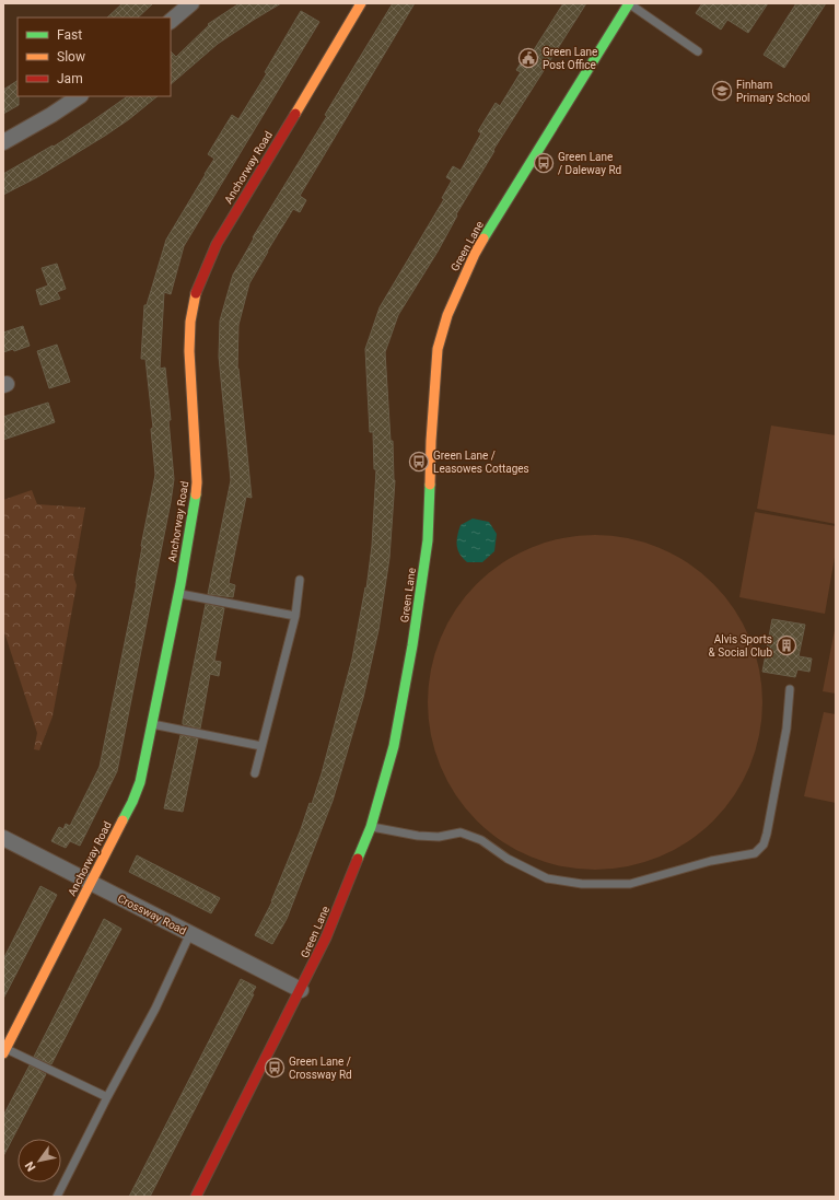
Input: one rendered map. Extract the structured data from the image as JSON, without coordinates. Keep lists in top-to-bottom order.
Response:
{
  "streets": {
    "street": ["Anchorway Road", "Green Lane", "Crossway Road"]
  },
  "crossings": [
    ["Anchorway Road", "Crossway Road"],
    ["Green Lane", "Crossway Road"]
  ],
  "places": {
    "public building": ["Green Lane Post Office"],
    "school or university": ["Finham Primary School"],
    "bus stop": ["Green Lane / Daleway Rd", "Green Lane / Leasowes Cottages", "Green Lane / Crossway Rd"],
    "building": ["Alvis Sports & Social Club"]
  },
  "legend": ["Fast", "Slow", "Jam"],
  "north": "bottom left"
}
